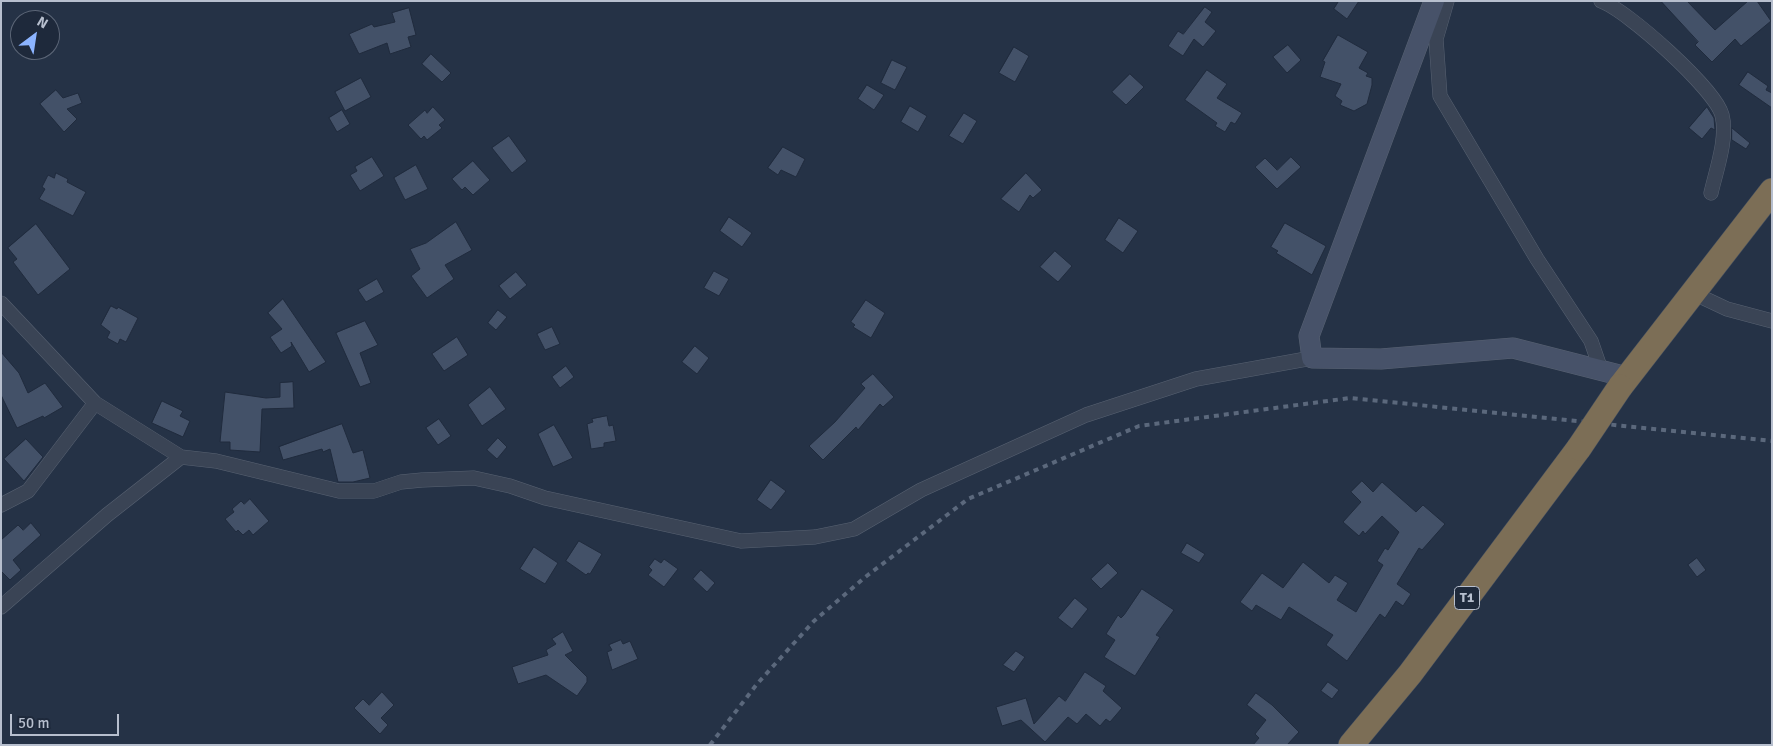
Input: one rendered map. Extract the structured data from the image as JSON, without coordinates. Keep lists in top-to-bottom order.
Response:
{
  "streets": {
    "highway": ["T1"]
  },
  "scale_bar": "50 m",
  "north": "top right"
}
